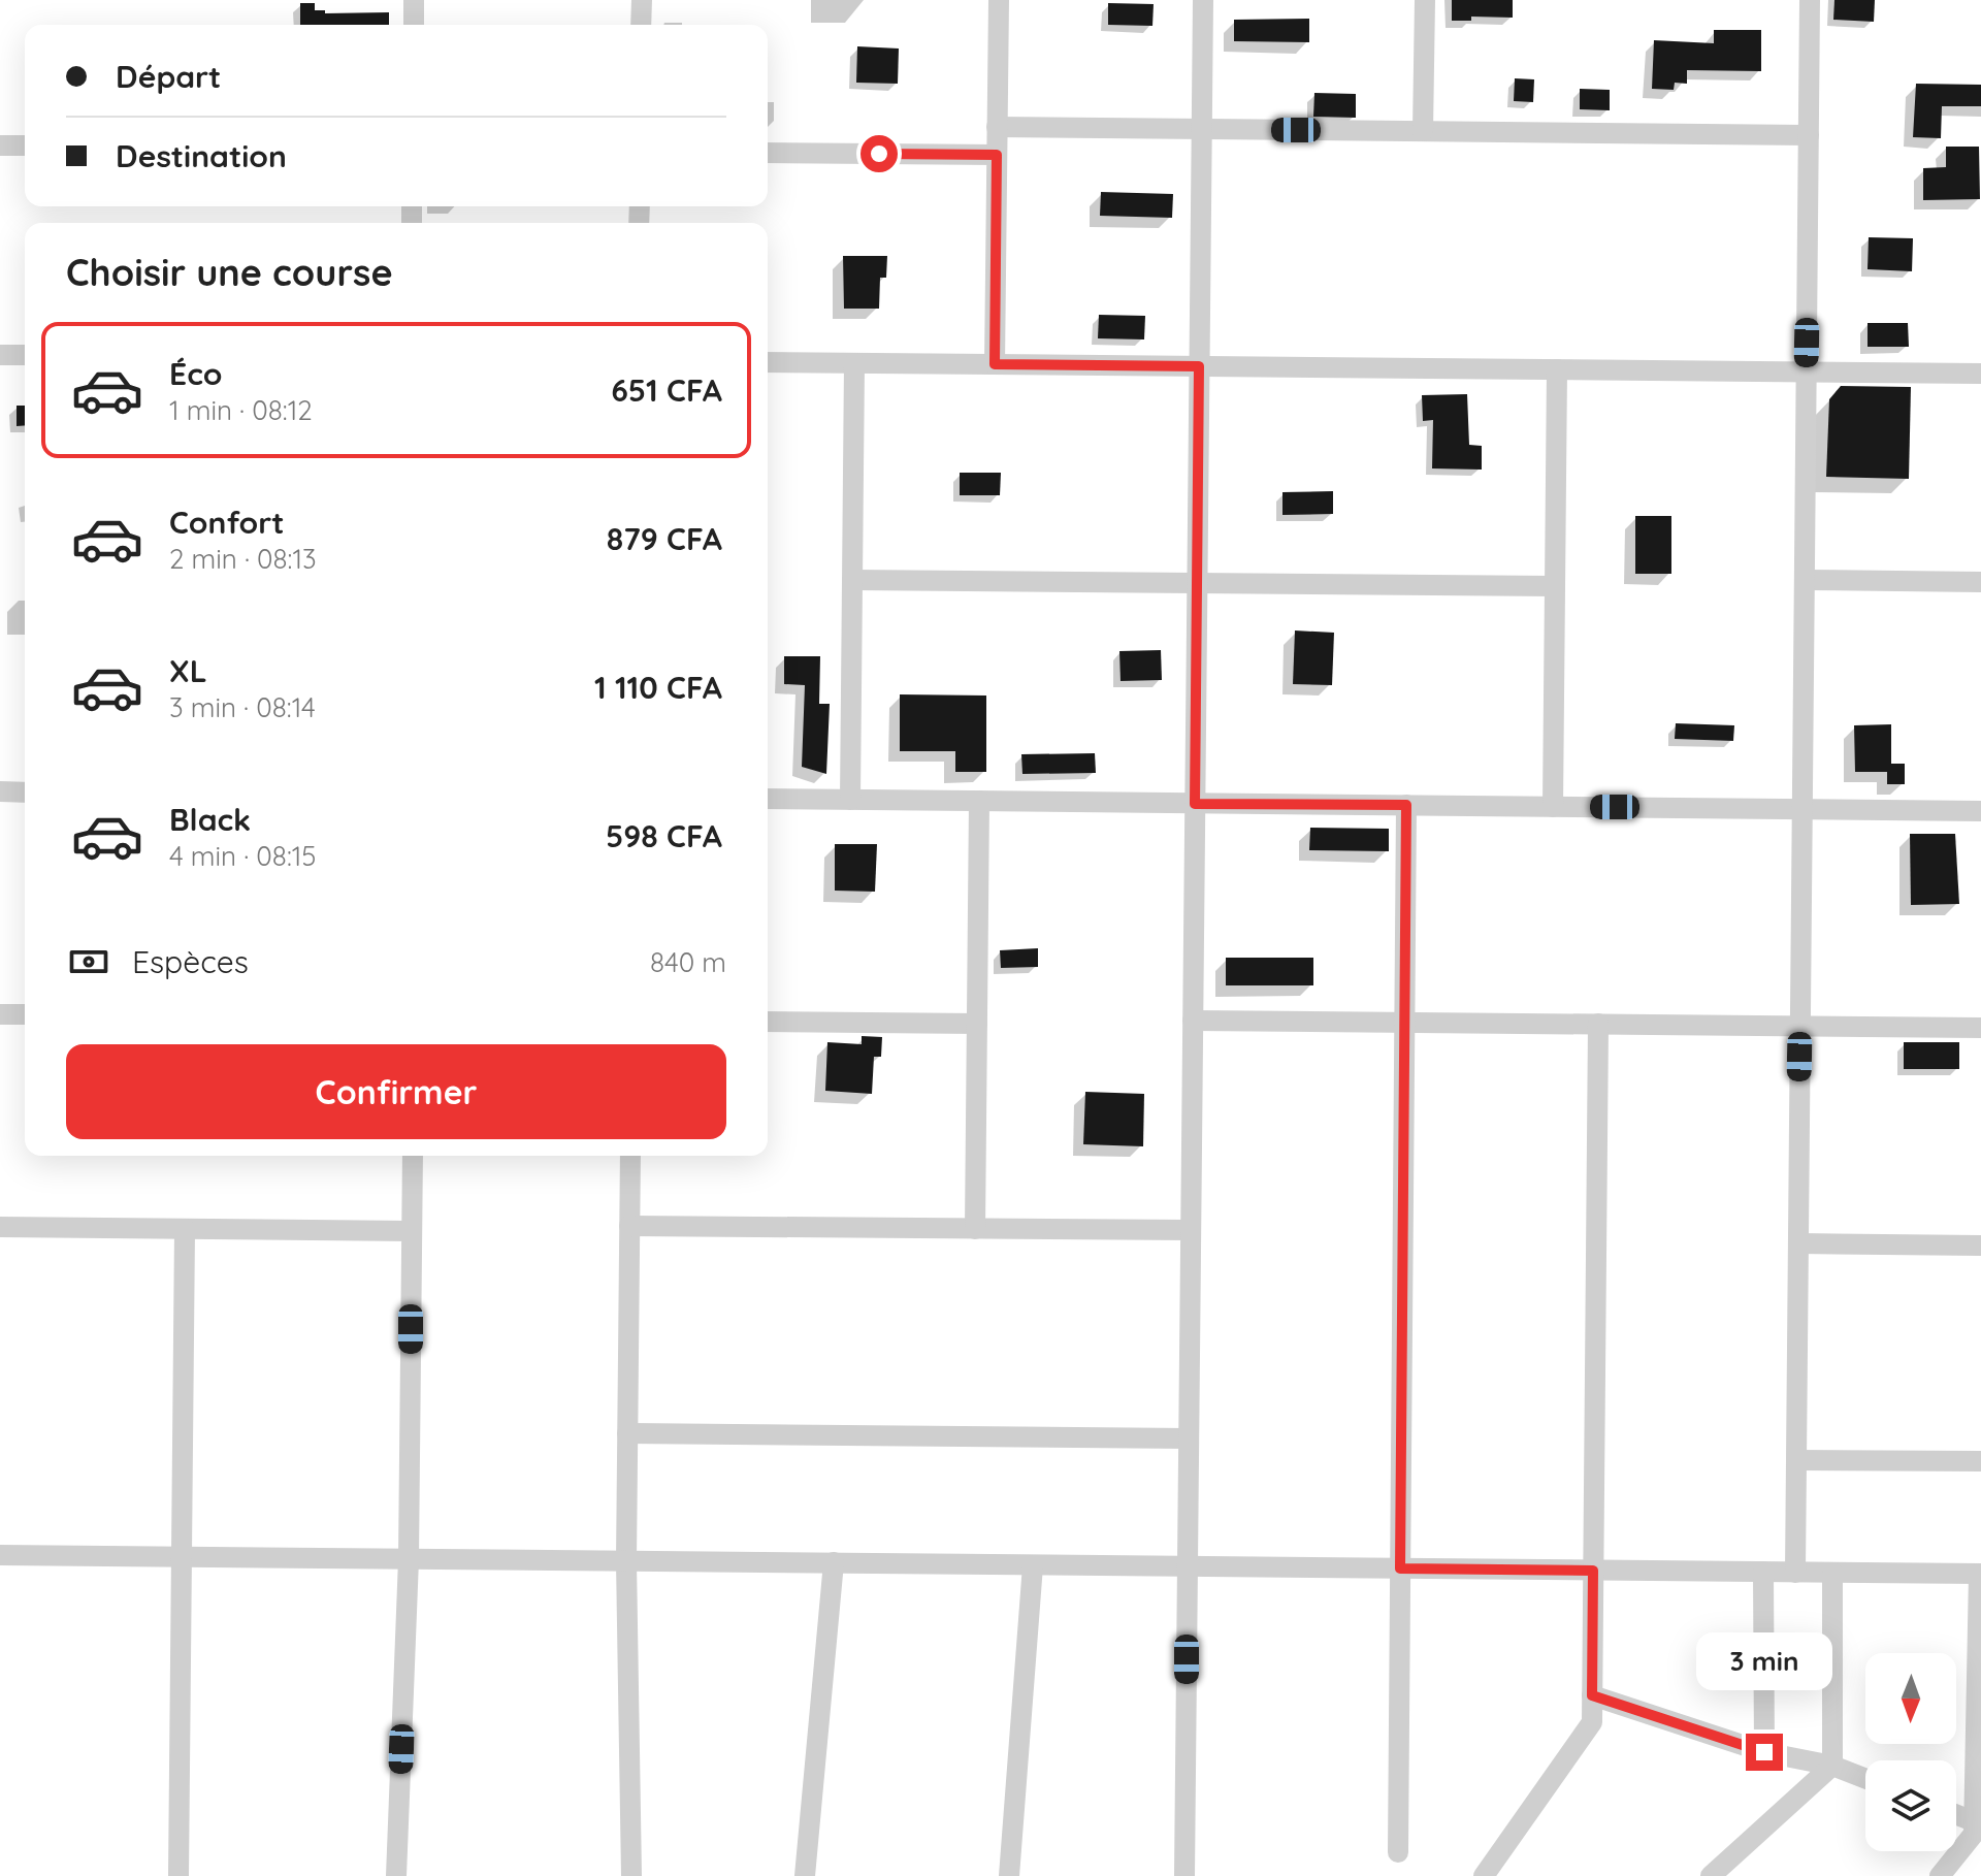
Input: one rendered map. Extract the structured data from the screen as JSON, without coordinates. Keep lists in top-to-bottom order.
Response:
{
  "north": "bottom",
  "page": {
    "banner": ["Départ", "Destination"],
    "heading": "Choisir une course",
    "list": [
      {
        "name": "Éco",
        "note": "1 min · 08:12",
        "value": "651 CFA"
      },
      {
        "name": "Confort",
        "note": "2 min · 08:13",
        "value": "879 CFA"
      },
      {
        "name": "XL",
        "note": "3 min · 08:14",
        "value": "1 110 CFA"
      },
      {
        "name": "Black",
        "note": "4 min · 08:15",
        "value": "598 CFA"
      }
    ],
    "pay": ["Espèces", "840 m"],
    "buttons": "Confirmer",
    "bubble": "3 min"
  }
}
